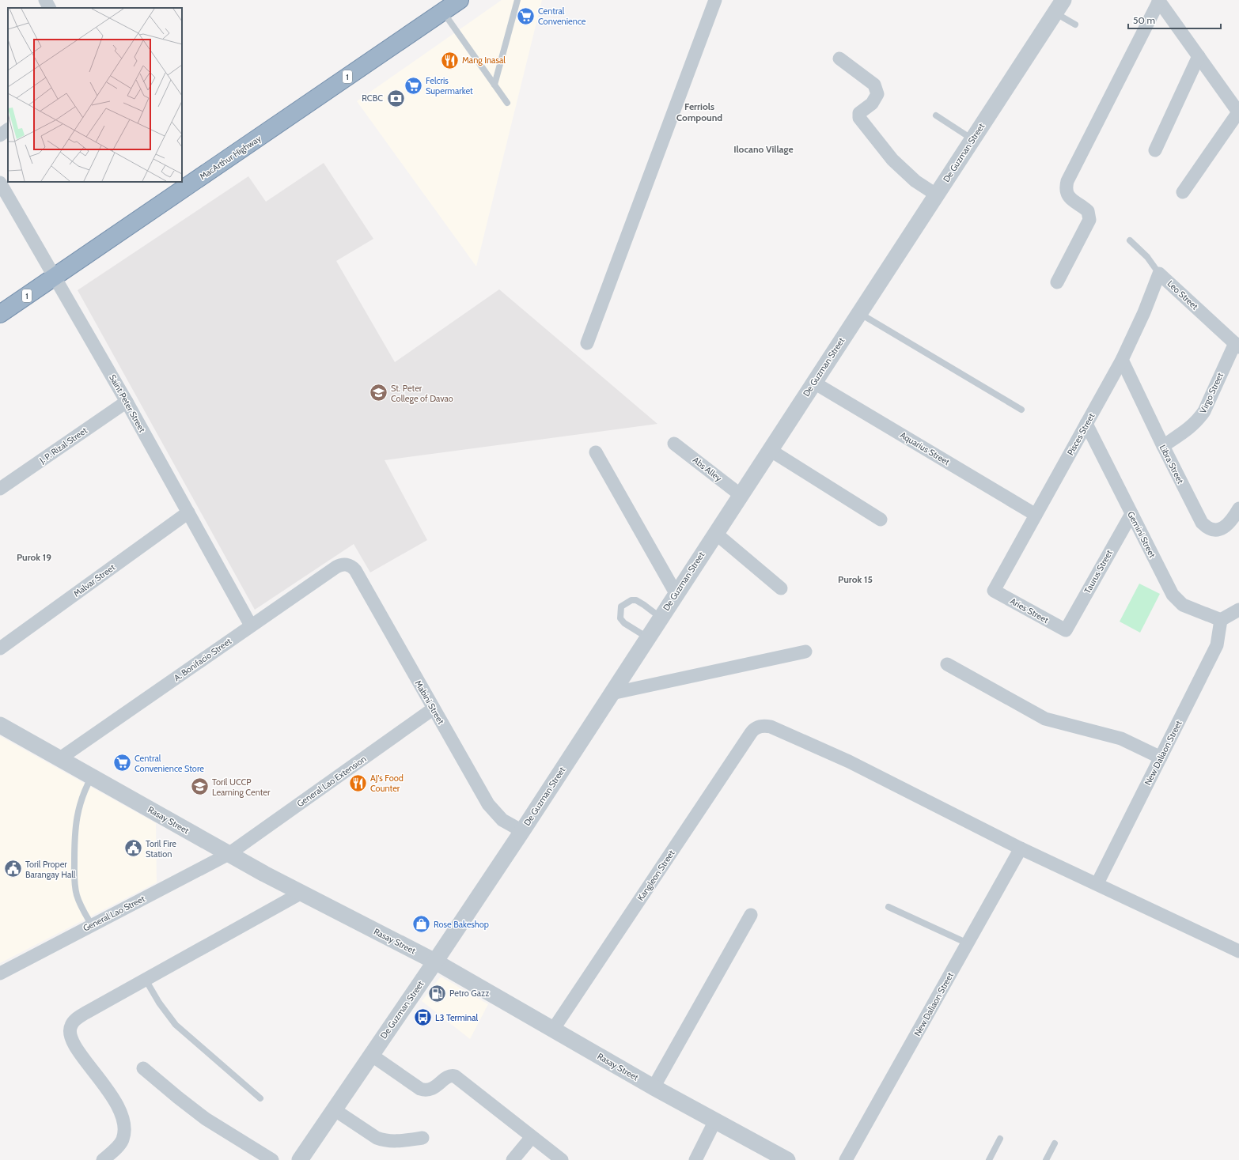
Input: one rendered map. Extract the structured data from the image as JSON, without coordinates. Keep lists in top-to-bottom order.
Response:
{
  "streets": {
    "highway": ["1", "MacArthur Highway"],
    "street": [
      "De Guzman Street",
      "Leo Street",
      "Virgo Street",
      "Saint Peter Street",
      "Pisces Street",
      "J. P. Rizal Street",
      "Aquarius Street",
      "Libra Street",
      "Abs Alley",
      "Gemini Street",
      "Taurus Street",
      "Malvar Street",
      "Aries Street",
      "A. Bonifacio Street",
      "Mabini Street",
      "New Daliaon Street",
      "General Lao Extension",
      "Rasay Street",
      "Kangleon Street",
      "General Lao Street"
    ]
  },
  "crossings": [
    ["De Guzman Street", "Aquarius Street"],
    ["De Guzman Street", "Abs Alley"],
    ["De Guzman Street", "Mabini Street"],
    ["De Guzman Street", "Rasay Street"],
    ["MacArthur Highway", "Saint Peter Street"],
    ["Leo Street", "Virgo Street"],
    ["Leo Street", "Pisces Street"],
    ["Virgo Street", "Libra Street"],
    ["Saint Peter Street", "J. P. Rizal Street"],
    ["Saint Peter Street", "Malvar Street"],
    ["Saint Peter Street", "A. Bonifacio Street"],
    ["Pisces Street", "Aquarius Street"],
    ["Pisces Street", "Libra Street"],
    ["Pisces Street", "Gemini Street"],
    ["Pisces Street", "Aries Street"],
    ["Gemini Street", "Taurus Street"],
    ["Gemini Street", "New Daliaon Street"],
    ["Taurus Street", "Aries Street"],
    ["A. Bonifacio Street", "Mabini Street"],
    ["A. Bonifacio Street", "Rasay Street"],
    ["Mabini Street", "General Lao Extension"],
    ["New Daliaon Street", "Kangleon Street"],
    ["General Lao Extension", "Rasay Street"],
    ["General Lao Extension", "General Lao Street"],
    ["Rasay Street", "Kangleon Street"],
    ["Rasay Street", "General Lao Street"]
  ],
  "districts": [
    "Ferriols Compound",
    "Ilocano Village",
    "Purok 19",
    "Purok 15"
  ],
  "places": {
    "supermarket": ["Central Convenience", "Felcris Supermarket", "Central Convenience Store"],
    "restaurant": ["Mang Inasal", "AJ's Food Counter"],
    "bank": ["RCBC"],
    "school or university": ["St. Peter College of Davao", "Toril UCCP Learning Center"],
    "public building": ["Toril Fire Station", "Toril Proper Barangay Hall"],
    "shop": ["Rose Bakeshop"],
    "fuel station": ["Petro Gazz"],
    "bus stop": ["L3 Terminal"]
  },
  "scale_bar": "50 m"
}
